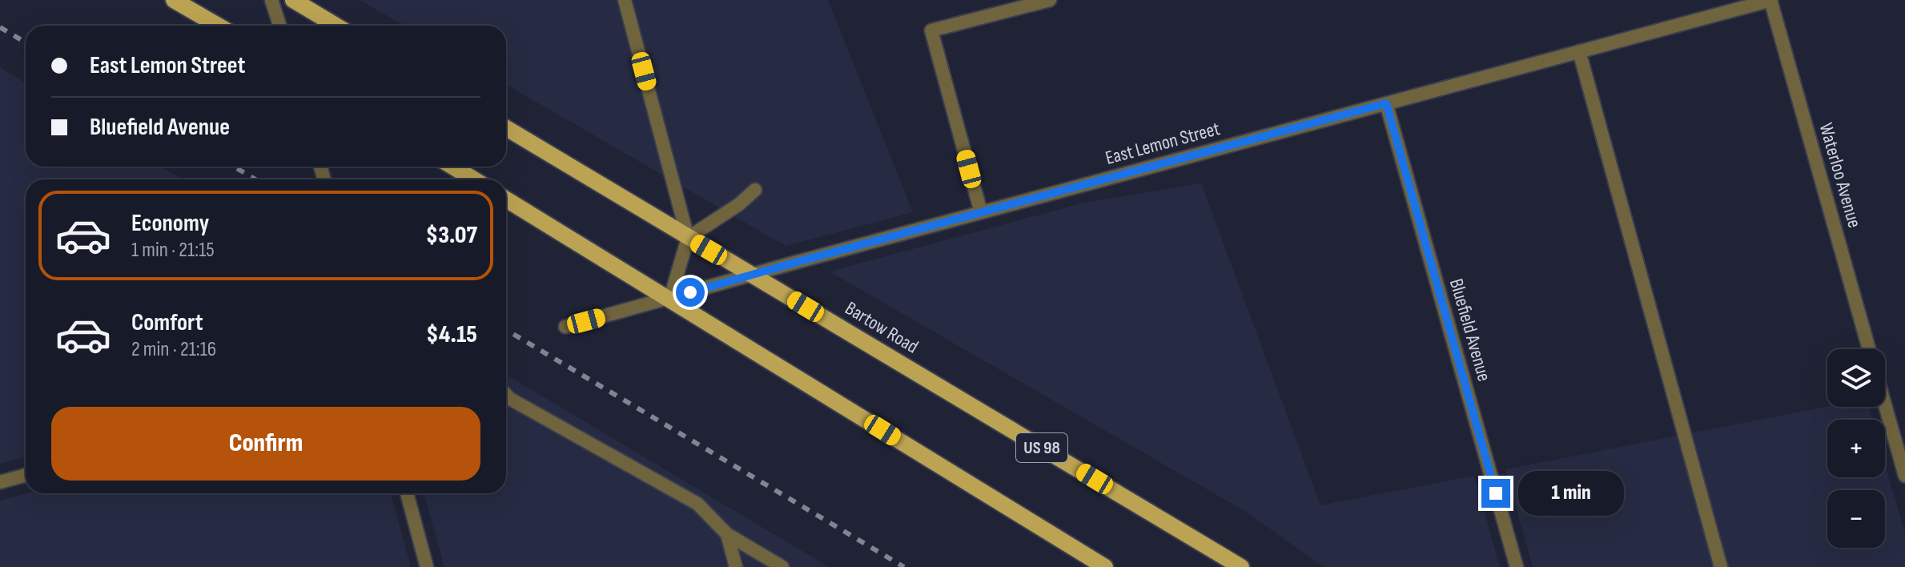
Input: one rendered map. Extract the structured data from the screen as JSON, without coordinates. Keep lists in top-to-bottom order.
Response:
{
  "streets": {
    "main road": ["Bartow Road", "US 98"],
    "street": ["East Lemon Street", "Waterloo Avenue", "Bluefield Avenue"]
  },
  "crossings": [
    ["East Lemon Street", "Waterloo Avenue"],
    ["East Lemon Street", "Bartow Road"],
    ["East Lemon Street", "Bluefield Avenue"]
  ],
  "page": {
    "banner": ["East Lemon Street", "Bluefield Avenue"],
    "list": [
      {
        "name": "Economy",
        "note": "1 min · 21:15",
        "value": "$3.07"
      },
      {
        "name": "Comfort",
        "note": "2 min · 21:16",
        "value": "$4.15"
      }
    ],
    "map_buttons": ["+", "−"],
    "buttons": "Confirm",
    "bubble": "1 min"
  }
}
